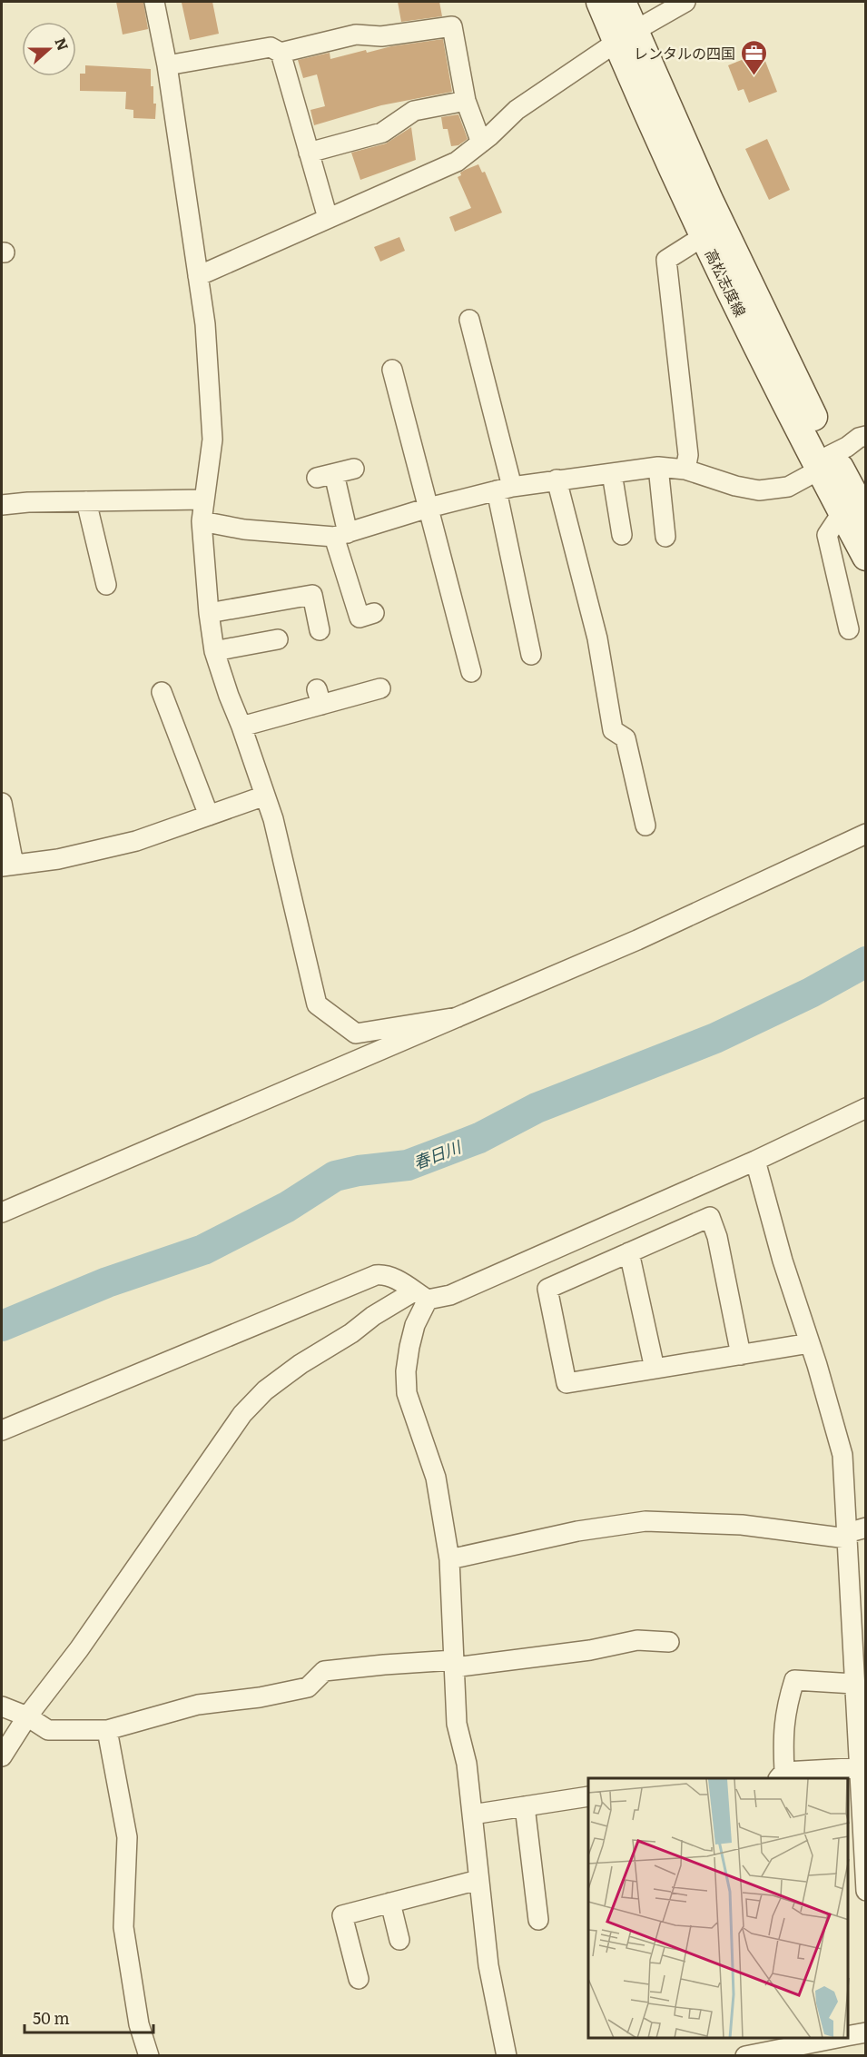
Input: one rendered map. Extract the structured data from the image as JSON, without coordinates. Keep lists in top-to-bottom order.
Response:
{
  "streets": {
    "main road": ["高松志度線"]
  },
  "water": ["春日川"],
  "places": {
    "office": ["レンタルの四国"]
  },
  "scale_bar": "50 m",
  "north": "right"
}
